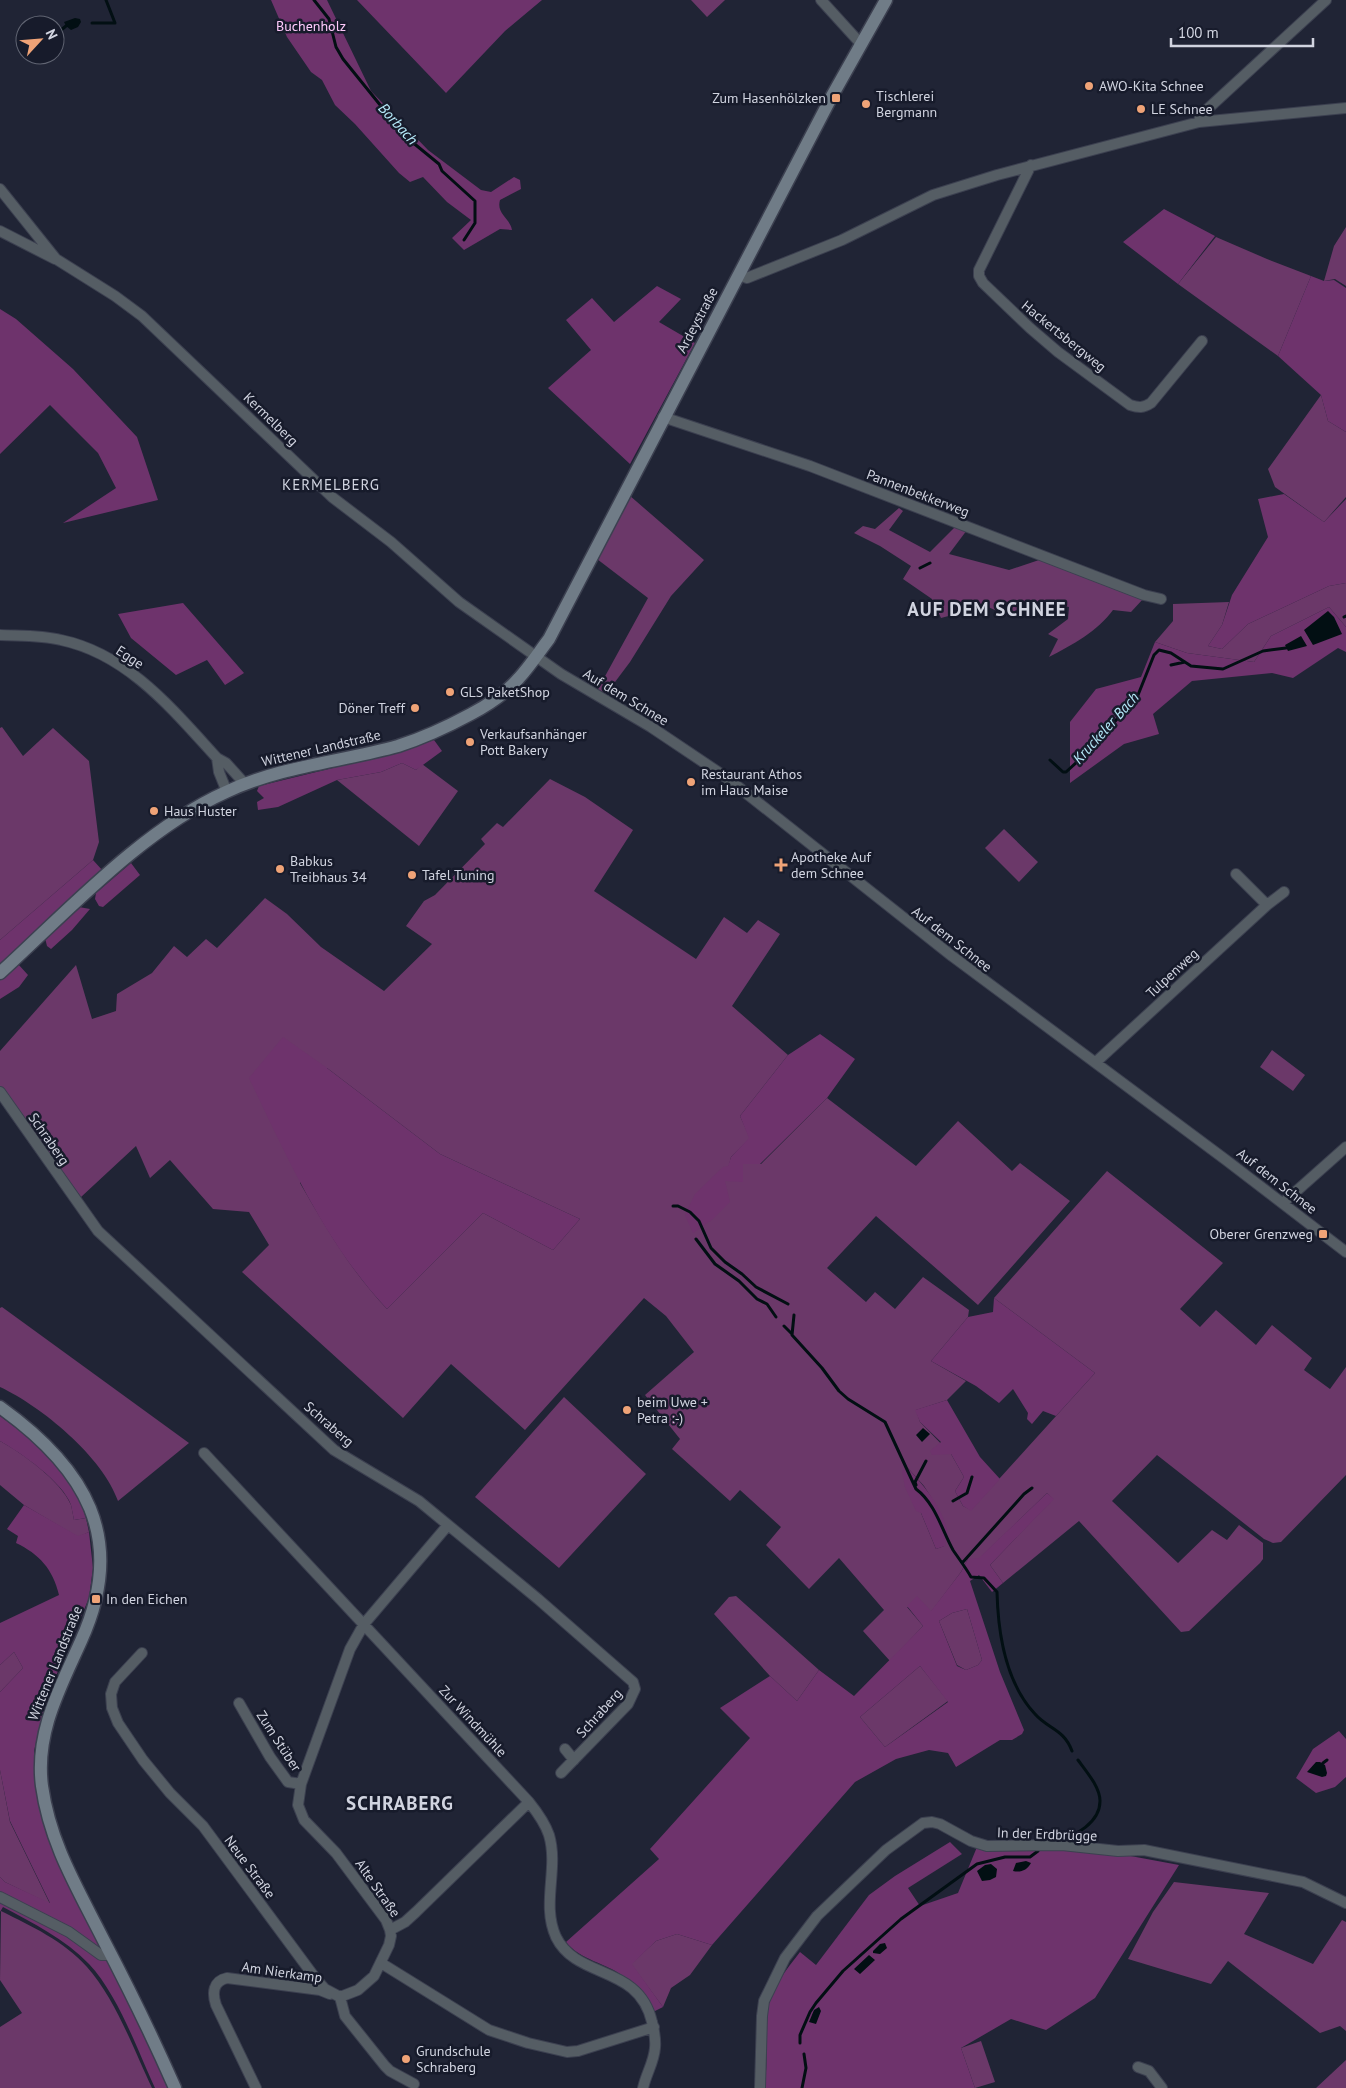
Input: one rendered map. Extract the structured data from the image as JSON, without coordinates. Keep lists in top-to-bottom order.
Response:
{
  "streets": {
    "main road": ["Ardeystraße", "Wittener Landstraße"],
    "street": [
      "Hackertsbergweg",
      "Kermelberg",
      "Pannenbekkerweg",
      "Egge",
      "Auf dem Schnee",
      "Tulpenweg",
      "Schraberg",
      "Zur Windmühle",
      "Zum Stüber",
      "In der Erdbrügge",
      "Neue Straße",
      "Alte Straße",
      "Am Nierkamp"
    ]
  },
  "crossings": [
    ["Ardeystraße", "Kermelberg"],
    ["Ardeystraße", "Pannenbekkerweg"],
    ["Ardeystraße", "Auf dem Schnee"],
    ["Ardeystraße", "Wittener Landstraße"],
    ["Kermelberg", "Auf dem Schnee"],
    ["Kermelberg", "Wittener Landstraße"],
    ["Egge", "Wittener Landstraße"],
    ["Auf dem Schnee", "Wittener Landstraße"],
    ["Auf dem Schnee", "Tulpenweg"],
    ["Schraberg", "Alte Straße"],
    ["Zur Windmühle", "Alte Straße"],
    ["Zum Stüber", "Alte Straße"],
    ["Neue Straße", "Alte Straße"],
    ["Neue Straße", "Am Nierkamp"],
    ["Alte Straße", "Am Nierkamp"]
  ],
  "districts": ["KERMELBERG", "AUF DEM SCHNEE", "SCHRABERG"],
  "water": ["Borbach", "Kruckeler Bach"],
  "parks": ["Buchenholz"],
  "places": {
    "other": [
      "AWO-Kita Schnee",
      "Tischlerei Bergmann",
      "LE Schnee",
      "GLS PaketShop",
      "Döner Treff",
      "Verkaufsanhänger Pott Bakery",
      "Restaurant Athos im Haus Maise",
      "Haus Huster",
      "Babkus Treibhaus 34",
      "Tafel Tuning",
      "beim Uwe + Petra :-)",
      "Grundschule Schraberg"
    ],
    "transit": ["Zum Hasenhölzken", "Oberer Grenzweg", "In den Eichen"],
    "health": ["Apotheke Auf dem Schnee"]
  },
  "scale_bar": "100 m",
  "north": "top right"
}
